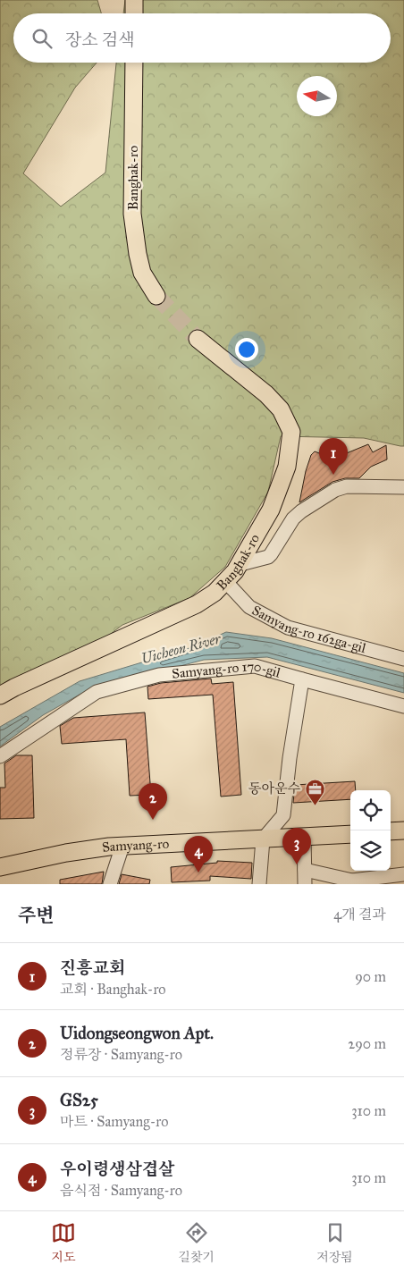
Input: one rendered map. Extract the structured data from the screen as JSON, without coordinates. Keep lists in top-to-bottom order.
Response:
{
  "streets": {
    "main road": ["Banghak-ro", "Samyang-ro"],
    "street": ["Samyang-ro 162ga-gil", "Samyang-ro 170-gil"]
  },
  "crossings": [
    ["Banghak-ro", "Samyang-ro 162ga-gil"]
  ],
  "water": ["Uicheon River"],
  "places": {
    "office": ["동아운수"]
  },
  "north": "left",
  "page": {
    "search": "장소 검색",
    "pins": [
      "1",
      "2",
      "3",
      "4"
    ],
    "heading": ["주변", "4개 결과"],
    "list": [
      {
        "mark": "1",
        "name": "진흥교회",
        "note": "교회 · Banghak-ro",
        "value": "90 m"
      },
      {
        "mark": "2",
        "name": "Uidongseongwon Apt.",
        "note": "정류장 · Samyang-ro",
        "value": "290 m"
      },
      {
        "mark": "3",
        "name": "GS25",
        "note": "마트 · Samyang-ro",
        "value": "310 m"
      },
      {
        "mark": "4",
        "name": "우이령생삼겹살",
        "note": "음식점 · Samyang-ro",
        "value": "310 m"
      }
    ],
    "nav": ["지도", "길찾기", "저장됨"]
  }
}
